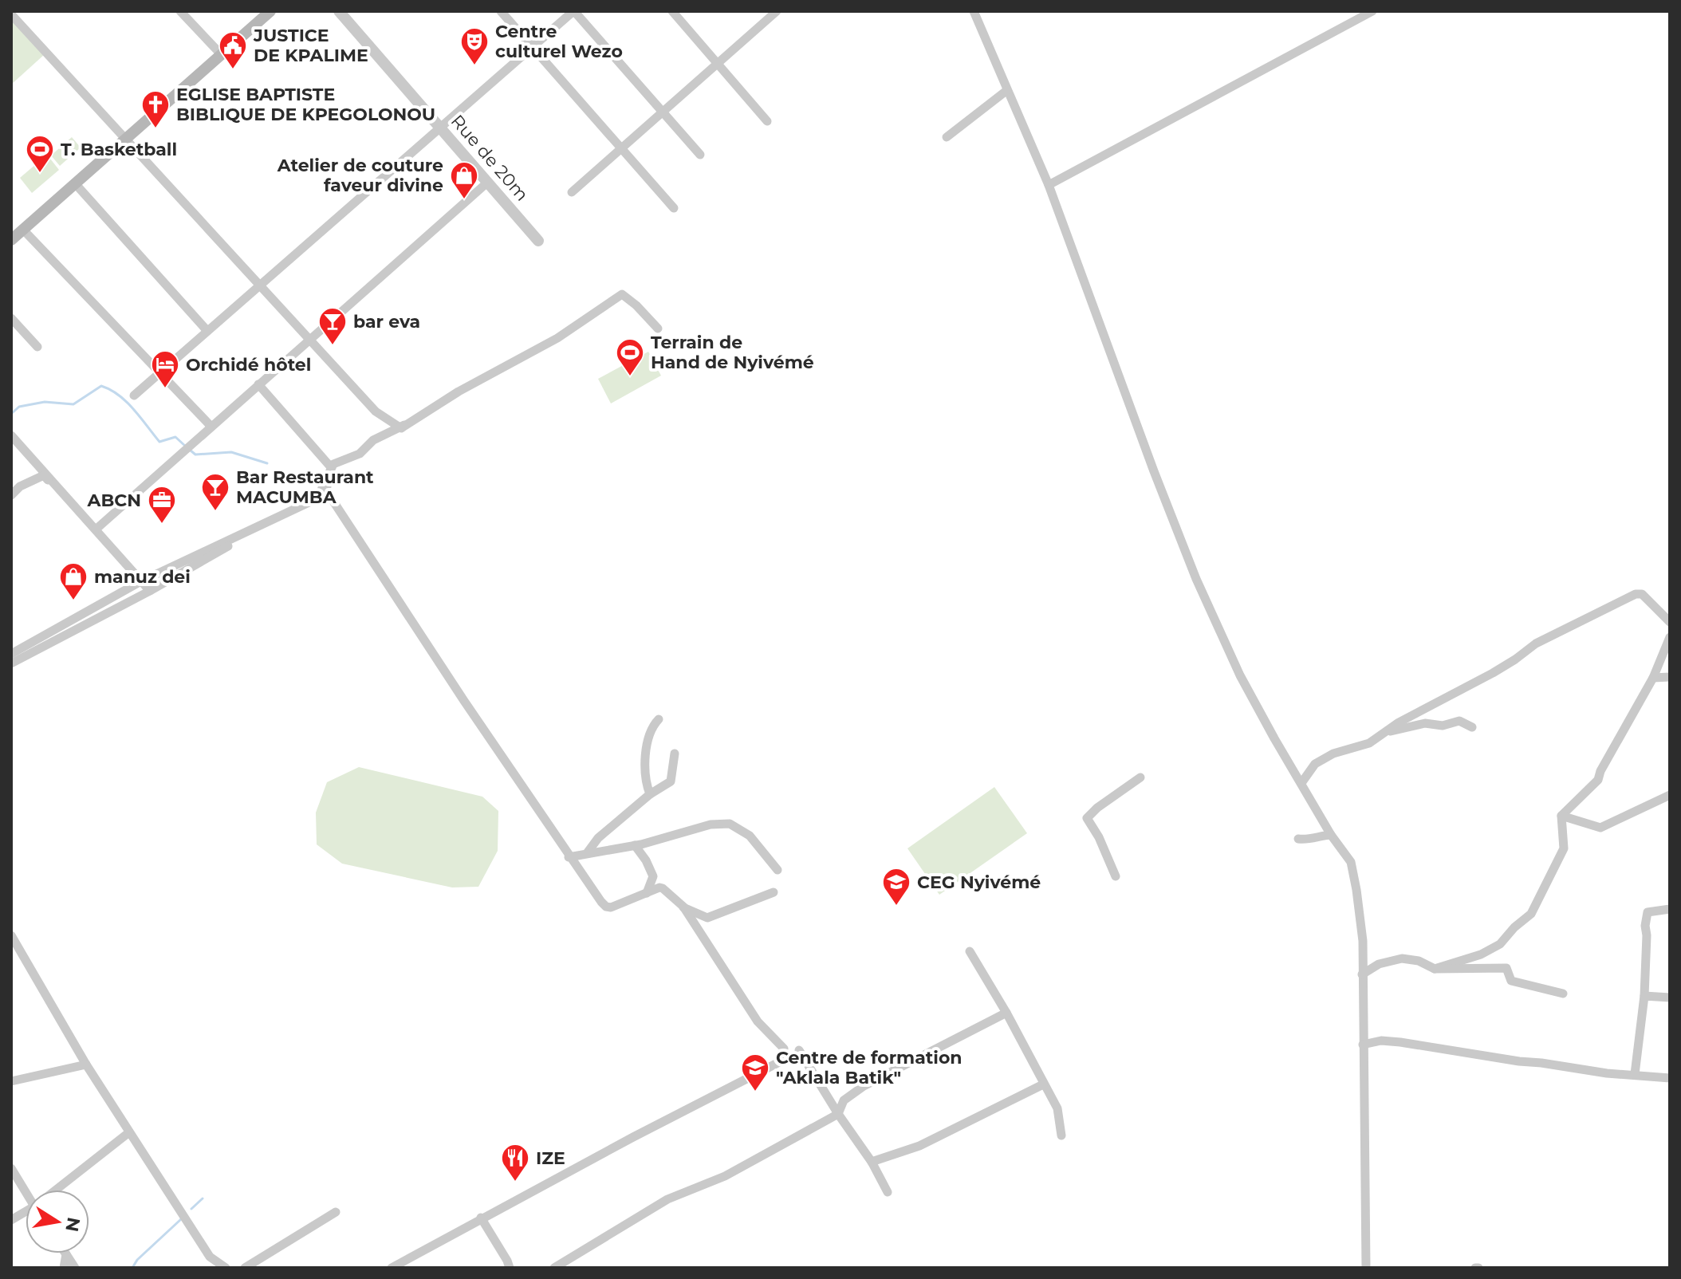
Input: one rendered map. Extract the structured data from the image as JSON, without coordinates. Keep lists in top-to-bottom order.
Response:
{
  "streets": {
    "street": ["Rue de 20m"]
  },
  "places": {
    "theatre": ["Centre culturel Wezo"],
    "public building": ["JUSTICE DE KPALIME"],
    "church": ["EGLISE BAPTISTE BIBLIQUE DE KPEGOLONOU"],
    "sports": ["T. Basketball", "Terrain de Hand de Nyivémé"],
    "shop": ["Atelier de couture faveur divine", "manuz dei"],
    "bar": ["bar eva", "Bar Restaurant MACUMBA"],
    "hotel": ["Orchidé hôtel"],
    "office": ["ABCN"],
    "school or university": ["CEG Nyivémé", "Centre de formation \"Aklala Batik\""],
    "restaurant": ["IZE"]
  },
  "north": "right"
}
